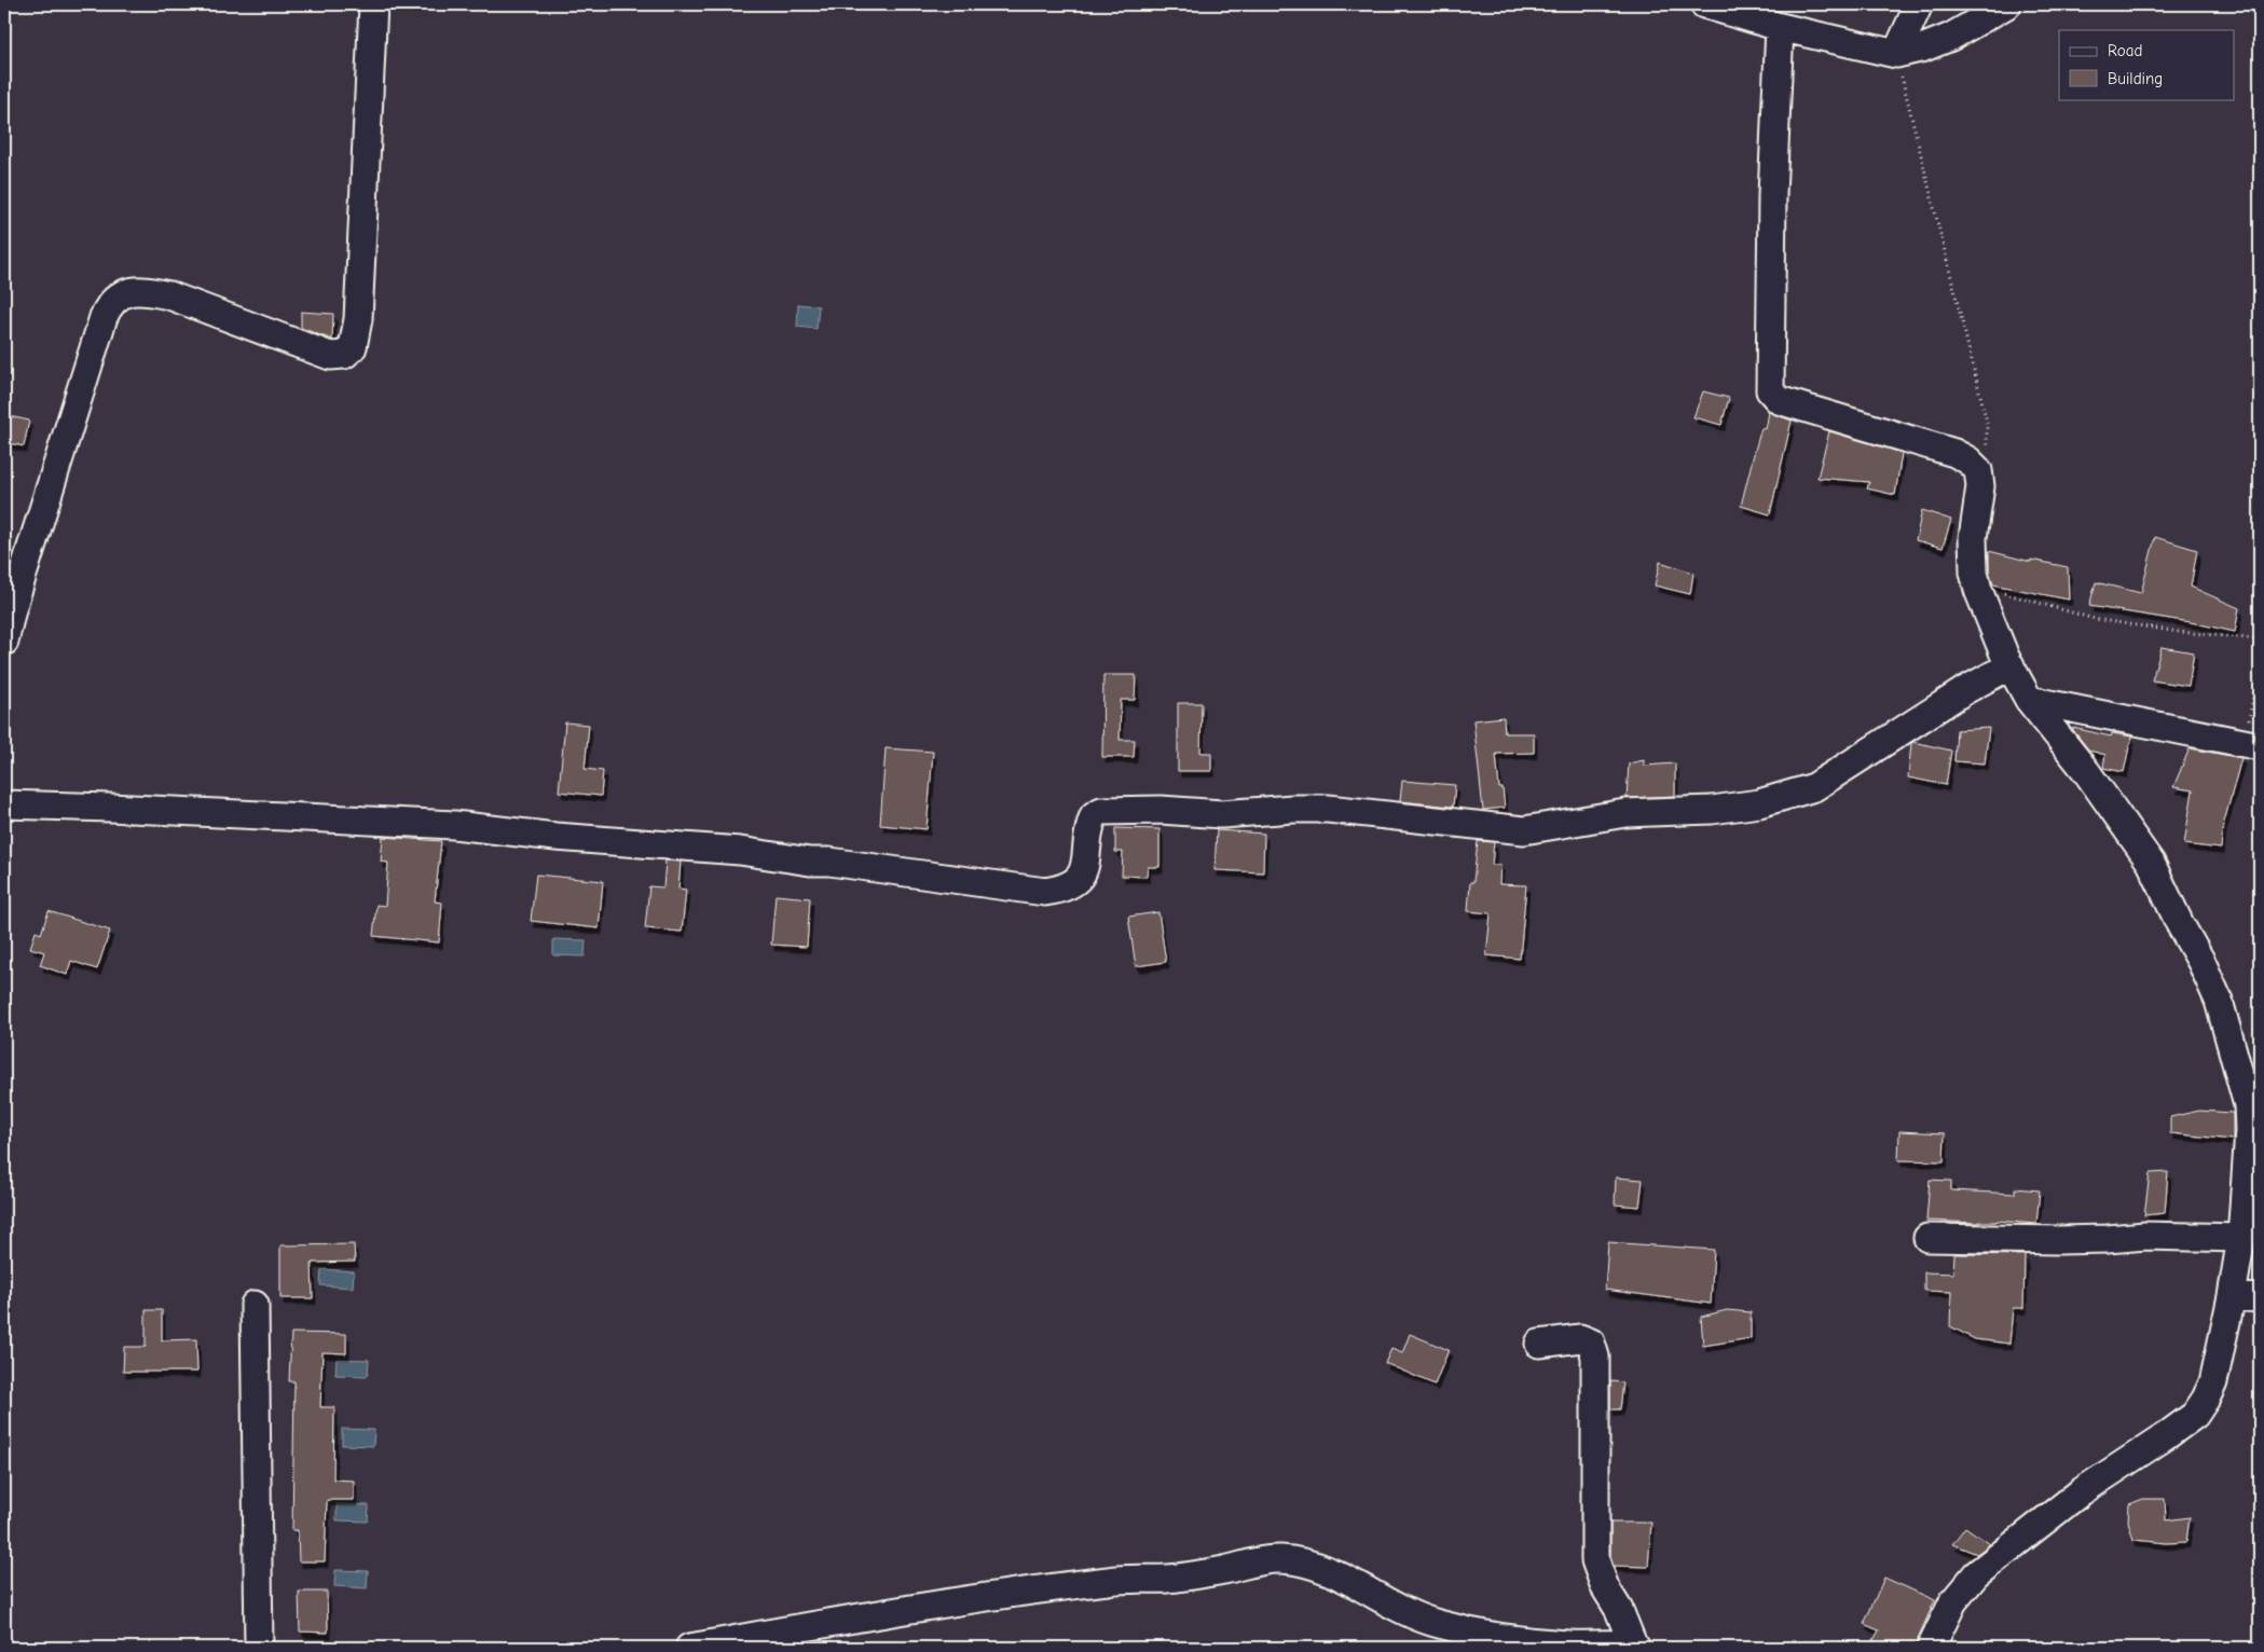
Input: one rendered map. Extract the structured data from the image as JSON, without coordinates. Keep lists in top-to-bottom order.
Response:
{
  "legend": ["Road", "Building"]
}
